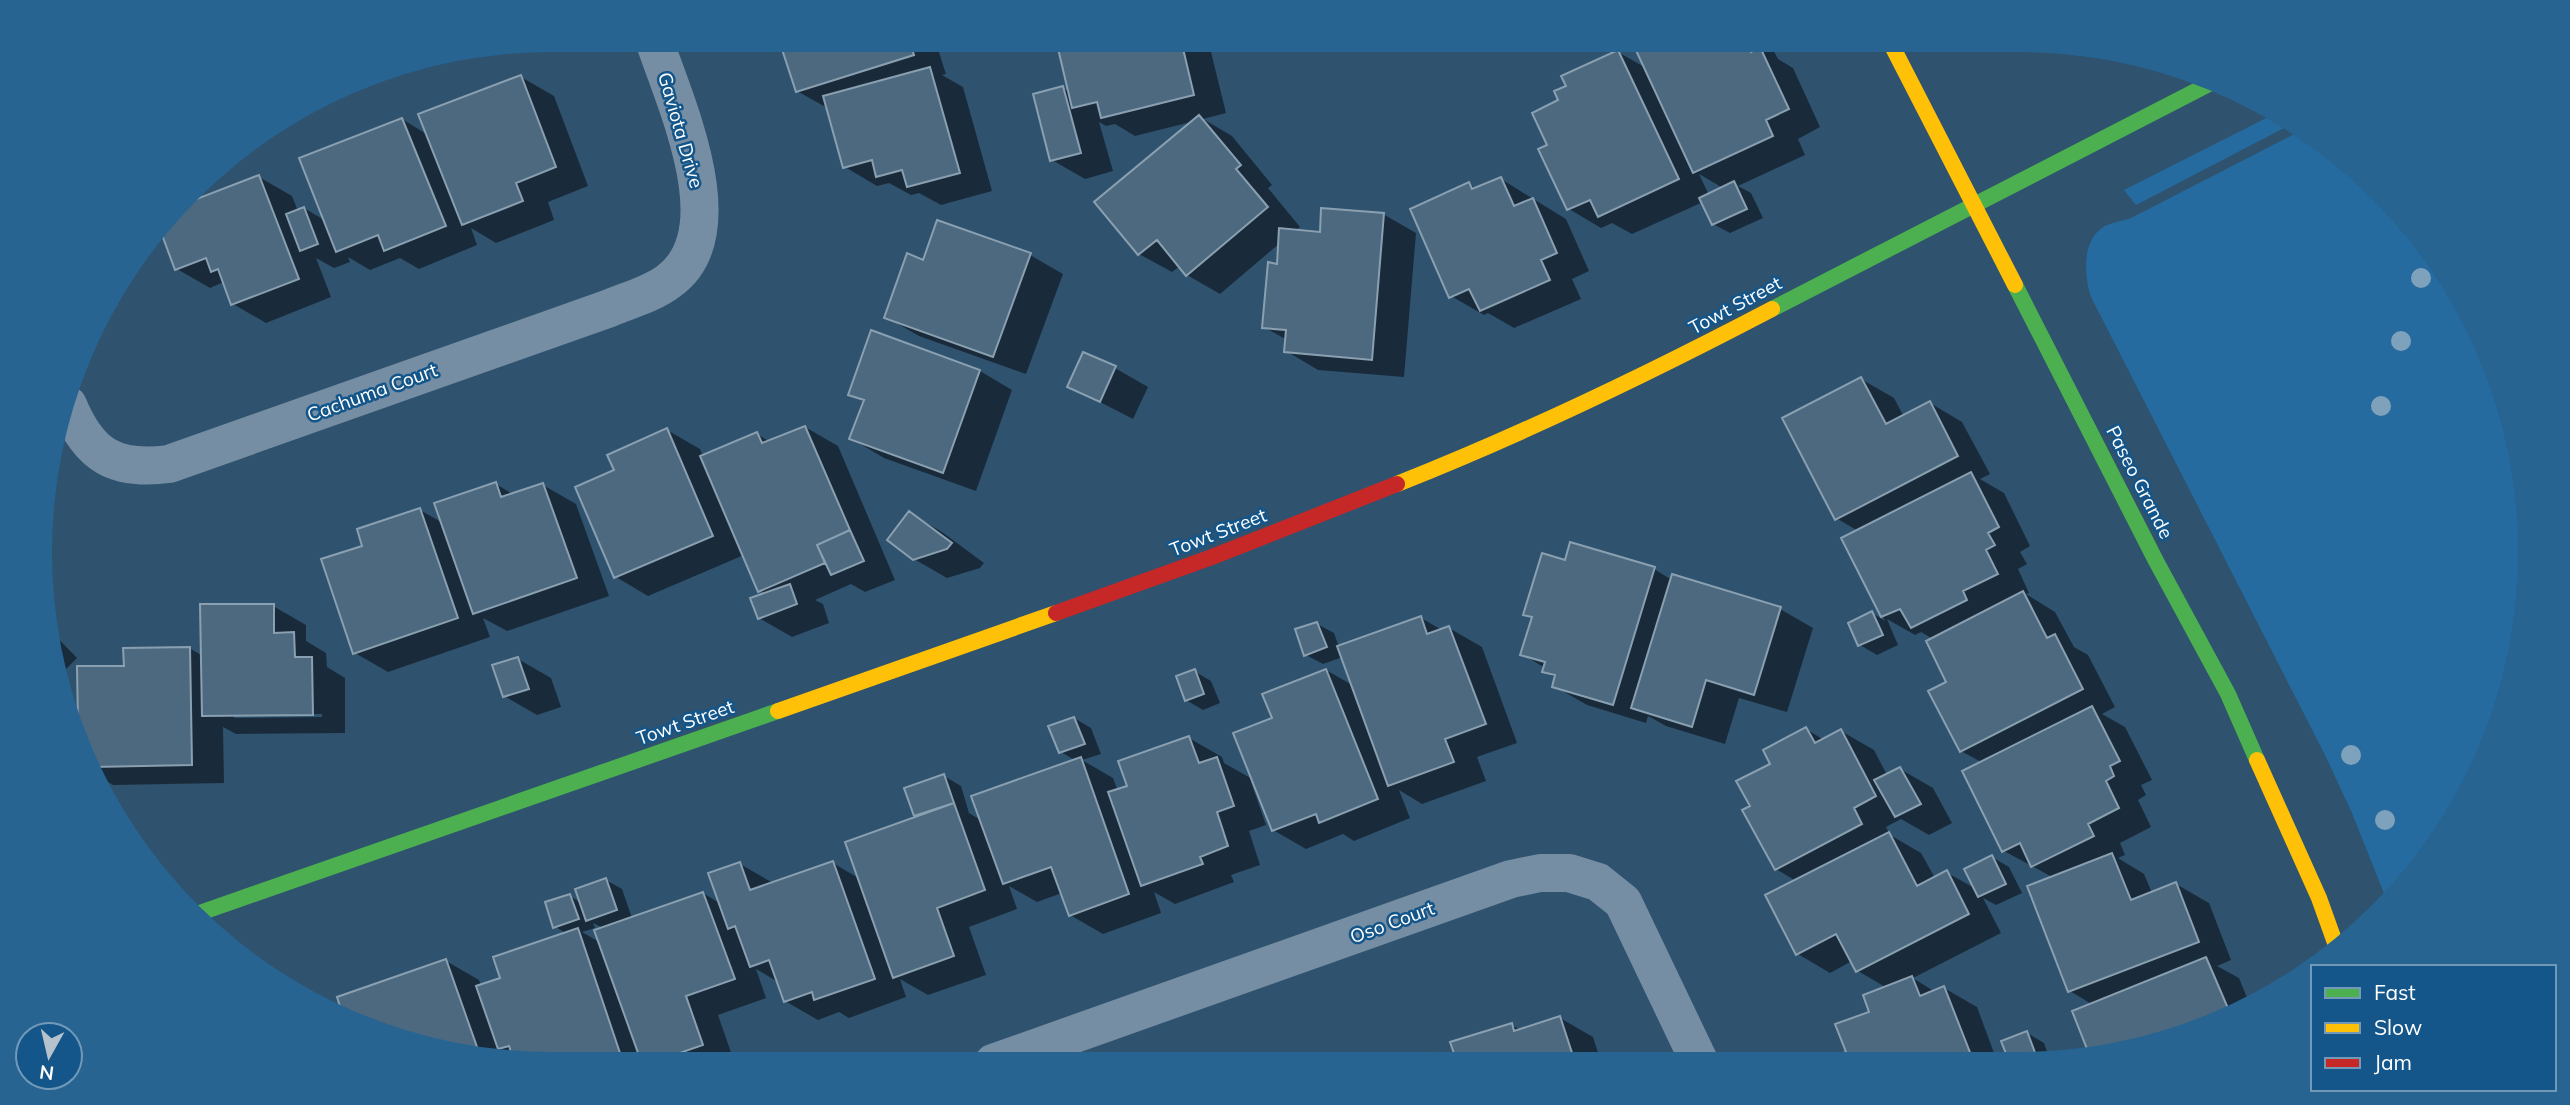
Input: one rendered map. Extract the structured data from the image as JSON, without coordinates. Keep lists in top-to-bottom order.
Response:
{
  "streets": {
    "street": [
      "Gaviota Drive",
      "Towt Street",
      "Cachuma Court",
      "Paseo Grande",
      "Oso Court"
    ]
  },
  "crossings": [
    ["Gaviota Drive", "Cachuma Court"],
    ["Towt Street", "Paseo Grande"]
  ],
  "legend": ["Fast", "Slow", "Jam"],
  "north": "bottom"
}
